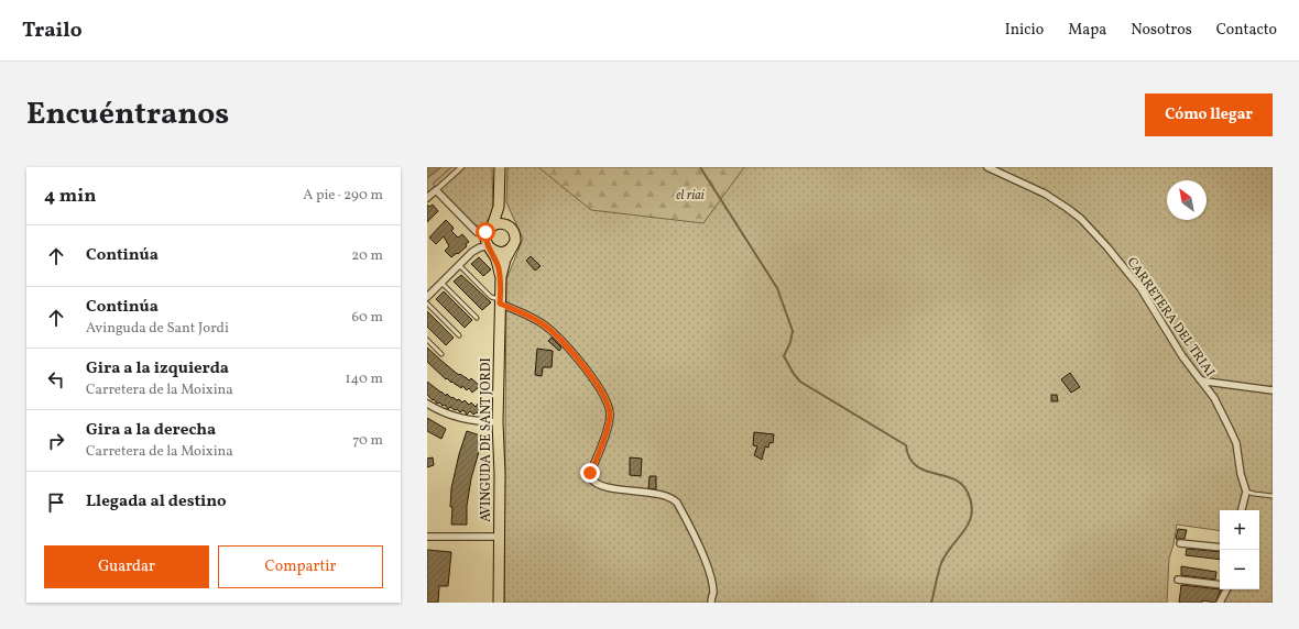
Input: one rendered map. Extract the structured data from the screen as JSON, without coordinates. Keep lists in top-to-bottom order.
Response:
{
  "streets": {
    "main road": ["AVINGUDA DE SANT JORDI"],
    "street": ["CARRETERA DEL TRIAI"]
  },
  "parks": ["el riai"],
  "north": "top left",
  "page": {
    "header": "Trailo",
    "nav": [
      "Inicio",
      "Mapa",
      "Nosotros",
      "Contacto"
    ],
    "title": "Encuéntranos",
    "buttons": [
      "Cómo llegar",
      ["Guardar", "Compartir"]
    ],
    "heading": ["4 min", "A pie · 290 m"],
    "list": [
      ["Continúa", "20 m"],
      ["Continúa", "Avinguda de Sant Jordi", "60 m"],
      ["Gira a la izquierda", "Carretera de la Moixina", "140 m"],
      ["Gira a la derecha", "Carretera de la Moixina", "70 m"],
      "Llegada al destino"
    ],
    "map_buttons": ["+", "−"]
  }
}
